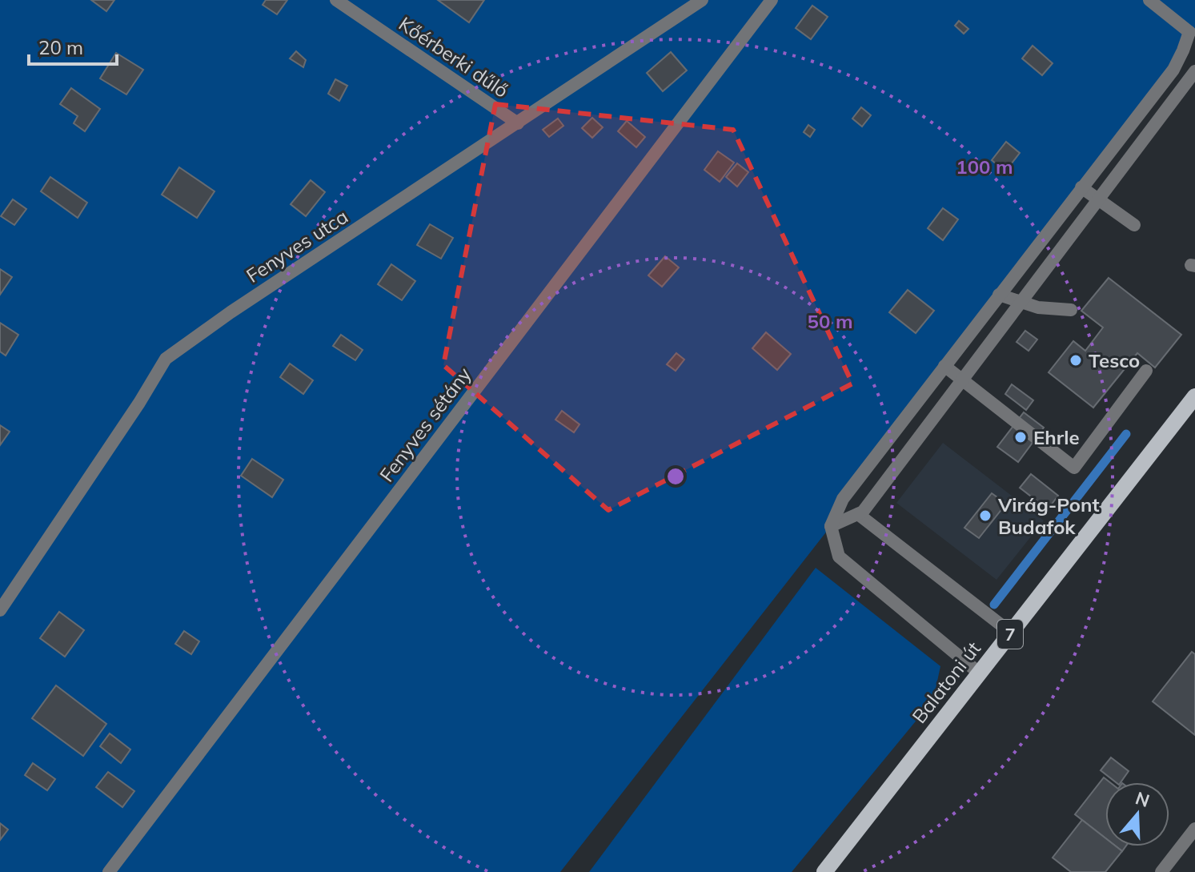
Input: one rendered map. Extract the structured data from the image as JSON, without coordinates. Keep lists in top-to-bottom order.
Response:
{
  "streets": {
    "main road": ["7", "Balatoni út"],
    "street": ["Kőérberki dűlő", "Fenyves utca", "Fenyves sétány"]
  },
  "crossings": [
    ["Kőérberki dűlő", "Fenyves utca"]
  ],
  "places": ["Tesco", "Ehrle", "Virág-Pont Budafok"],
  "scale_bar": "20 m",
  "north": "top",
  "rings": ["100 m", "50 m"]
}
